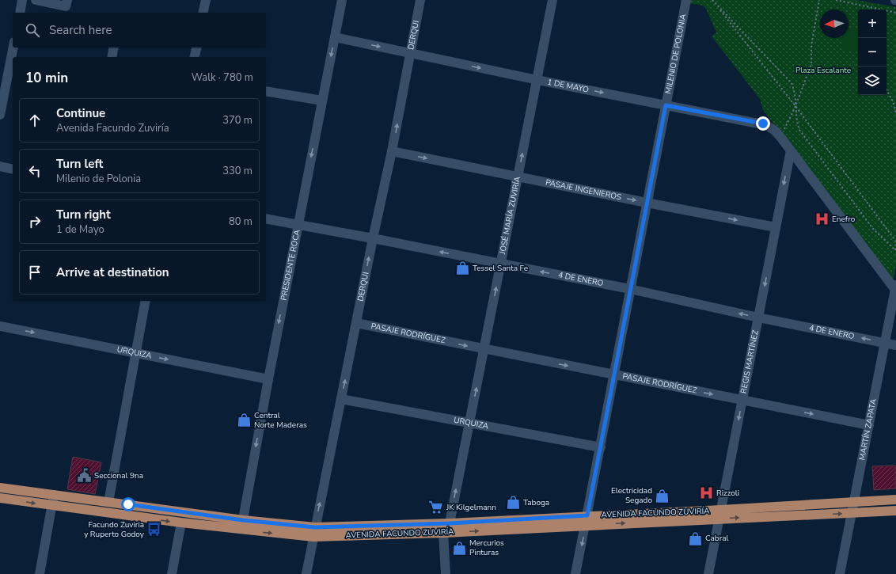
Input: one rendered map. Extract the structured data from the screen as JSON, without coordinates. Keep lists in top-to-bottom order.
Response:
{
  "streets": {
    "main road": ["AVENIDA FACUNDO ZUVIRÍA"],
    "street": [
      "DERQUI",
      "MILENIO DE POLONIA",
      "1 DE MAYO",
      "PASAJE INGENIEROS",
      "JOSÉ MARÍA ZUVIRÍA",
      "PRESIDENTE ROCA",
      "4 DE ENERO",
      "PASAJE RODRÍGUEZ",
      "URQUIZA",
      "REGIS MARTÍNEZ",
      "MARTÍN ZAPATA"
    ]
  },
  "crossings": [
    ["DERQUI", "1 DE MAYO"],
    ["DERQUI", "PASAJE INGENIEROS"],
    ["DERQUI", "4 DE ENERO"],
    ["DERQUI", "PASAJE RODRÍGUEZ"],
    ["DERQUI", "URQUIZA"],
    ["DERQUI", "AVENIDA FACUNDO ZUVIRÍA"],
    ["MILENIO DE POLONIA", "1 DE MAYO"],
    ["MILENIO DE POLONIA", "PASAJE INGENIEROS"],
    ["MILENIO DE POLONIA", "4 DE ENERO"],
    ["MILENIO DE POLONIA", "PASAJE RODRÍGUEZ"],
    ["MILENIO DE POLONIA", "URQUIZA"],
    ["MILENIO DE POLONIA", "AVENIDA FACUNDO ZUVIRÍA"],
    ["1 DE MAYO", "JOSÉ MARÍA ZUVIRÍA"],
    ["1 DE MAYO", "PRESIDENTE ROCA"],
    ["1 DE MAYO", "REGIS MARTÍNEZ"],
    ["1 DE MAYO", "MARTÍN ZAPATA"],
    ["PASAJE INGENIEROS", "JOSÉ MARÍA ZUVIRÍA"],
    ["PASAJE INGENIEROS", "REGIS MARTÍNEZ"],
    ["JOSÉ MARÍA ZUVIRÍA", "4 DE ENERO"],
    ["JOSÉ MARÍA ZUVIRÍA", "PASAJE RODRÍGUEZ"],
    ["JOSÉ MARÍA ZUVIRÍA", "URQUIZA"],
    ["JOSÉ MARÍA ZUVIRÍA", "AVENIDA FACUNDO ZUVIRÍA"],
    ["PRESIDENTE ROCA", "4 DE ENERO"],
    ["PRESIDENTE ROCA", "URQUIZA"],
    ["PRESIDENTE ROCA", "AVENIDA FACUNDO ZUVIRÍA"],
    ["4 DE ENERO", "REGIS MARTÍNEZ"],
    ["4 DE ENERO", "MARTÍN ZAPATA"],
    ["PASAJE RODRÍGUEZ", "REGIS MARTÍNEZ"],
    ["PASAJE RODRÍGUEZ", "MARTÍN ZAPATA"],
    ["REGIS MARTÍNEZ", "AVENIDA FACUNDO ZUVIRÍA"],
    ["MARTÍN ZAPATA", "AVENIDA FACUNDO ZUVIRÍA"]
  ],
  "one_way": [
    "DERQUI",
    "1 DE MAYO",
    "PASAJE INGENIEROS",
    "JOSÉ MARÍA ZUVIRÍA",
    "PRESIDENTE ROCA",
    "4 DE ENERO",
    "PASAJE RODRÍGUEZ",
    "URQUIZA",
    "REGIS MARTÍNEZ"
  ],
  "parks": ["Plaza Escalante"],
  "places": {
    "hospital": ["Enefro", "Rizzoli"],
    "shop": [
      "Tessel Santa Fe",
      "Central Norte Maderas",
      "Electricidad Segado",
      "Taboga",
      "Cabral",
      "Mercurios Pinturas"
    ],
    "public building": ["Seccional 9na"],
    "supermarket": ["JK Kilgelmann"],
    "bus stop": ["Facundo Zuviria y Ruperto Godoy"]
  },
  "north": "left",
  "page": {
    "map_buttons": ["+", "−"],
    "search": "Search here",
    "heading": ["10 min", "Walk · 780 m"],
    "list": [
      ["Continue", "Avenida Facundo Zuviría", "370 m"],
      ["Turn left", "Milenio de Polonia", "330 m"],
      ["Turn right", "1 de Mayo", "80 m"],
      "Arrive at destination"
    ]
  }
}
